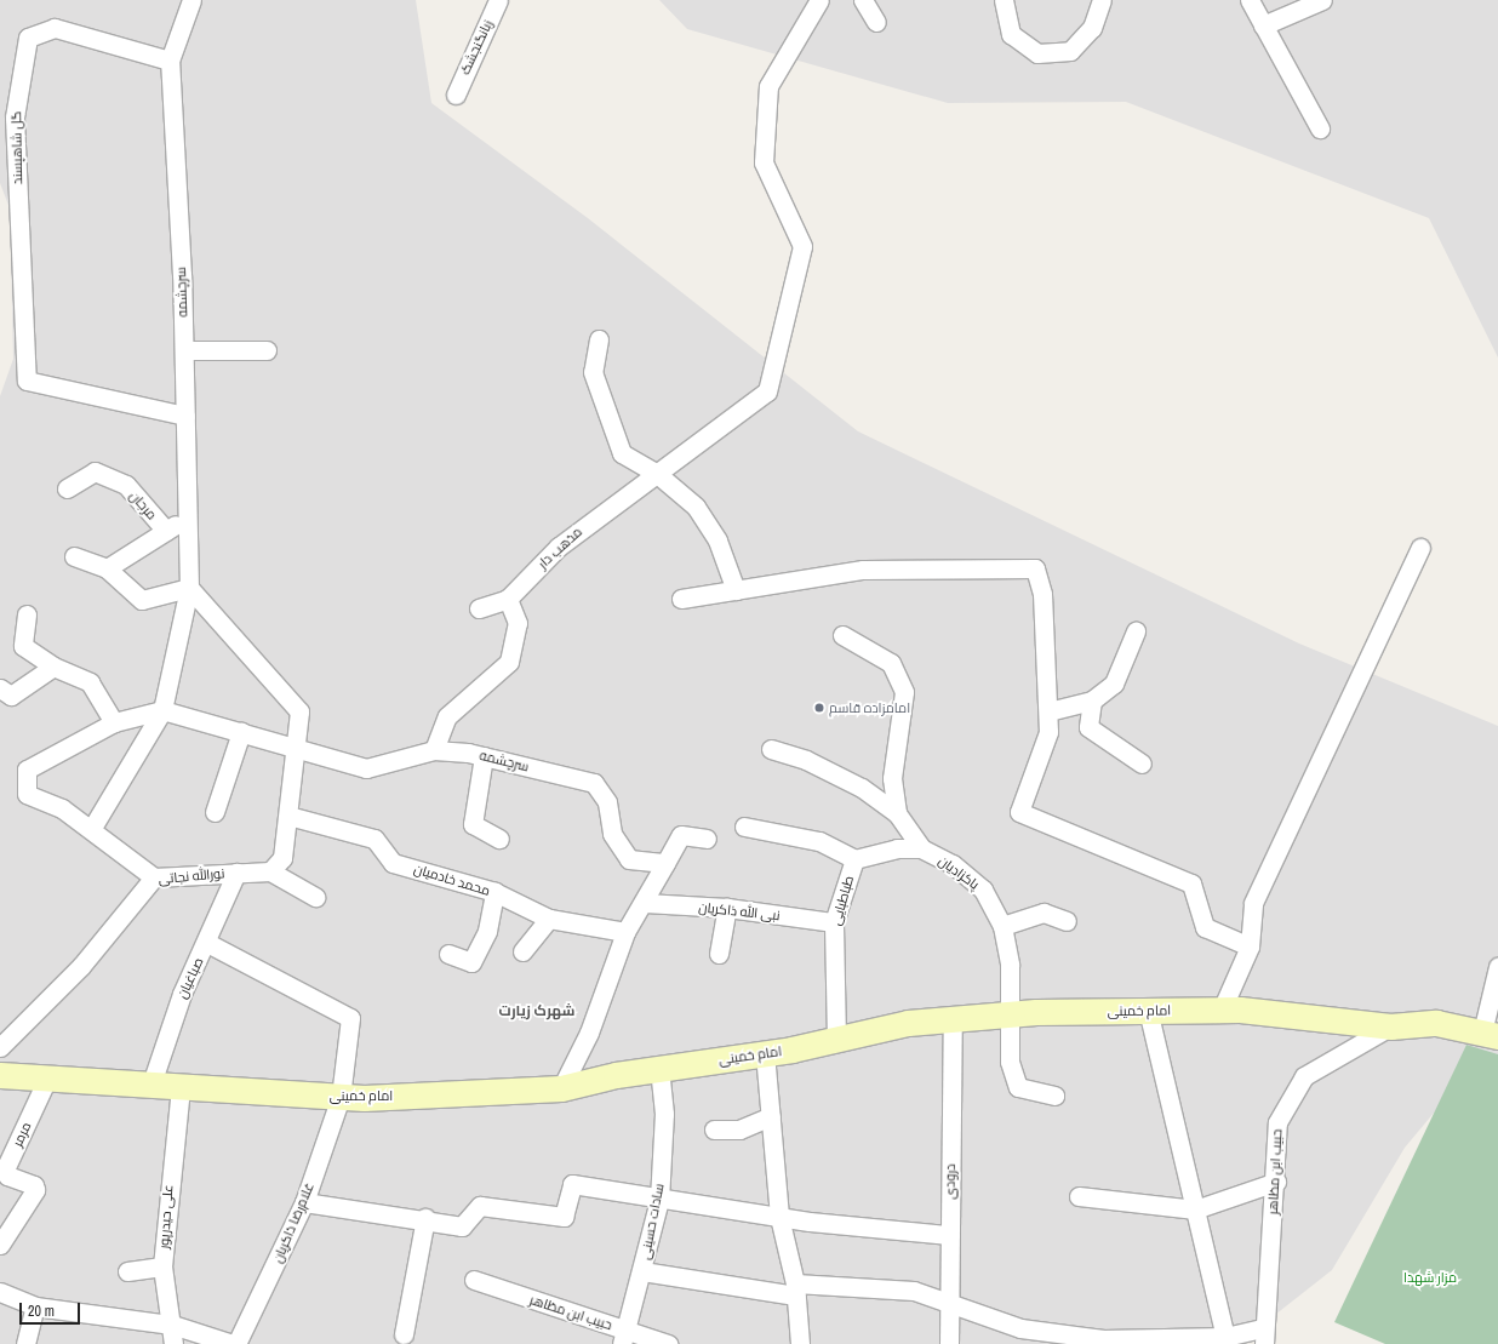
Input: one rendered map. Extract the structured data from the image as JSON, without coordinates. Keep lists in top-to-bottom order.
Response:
{
  "streets": {
    "street": [
      "زبانگنجشک",
      "گل شاهپسند",
      "سرچشمه",
      "مرجان",
      "مذهب دار",
      "پاکزادیان",
      "نورالله نجاتی",
      "محمد خادمیان",
      "طباطبایی",
      "نبی الله ذاکریان",
      "صباغیان",
      "امام خمینی",
      "مرمر",
      "حبیب ابن مظاهر",
      "درودی",
      "علی حیدرپور",
      "سادات حسینی",
      "غلام‌رضا ذاکریان"
    ]
  },
  "crossings": [
    ["گل شاهپسند", "سرچشمه"],
    ["پاکزادیان", "طباطبایی"],
    ["پاکزادیان", "امام خمینی"],
    ["نورالله نجاتی", "صباغیان"],
    ["طباطبایی", "نبی الله ذاکریان"],
    ["طباطبایی", "امام خمینی"],
    ["صباغیان", "امام خمینی"],
    ["صباغیان", "غلام‌رضا ذاکریان"],
    ["امام خمینی", "مرمر"],
    ["امام خمینی", "حبیب ابن مظاهر"],
    ["امام خمینی", "درودی"],
    ["امام خمینی", "علی حیدرپور"],
    ["امام خمینی", "سادات حسینی"],
    ["امام خمینی", "غلام‌رضا ذاکریان"],
    ["حبیب ابن مظاهر", "سادات حسینی"]
  ],
  "districts": ["شهرک زیارت"],
  "parks": ["مزار شهدا"],
  "places": ["امامزاده قاسم"],
  "scale_bar": "20 m"
}
